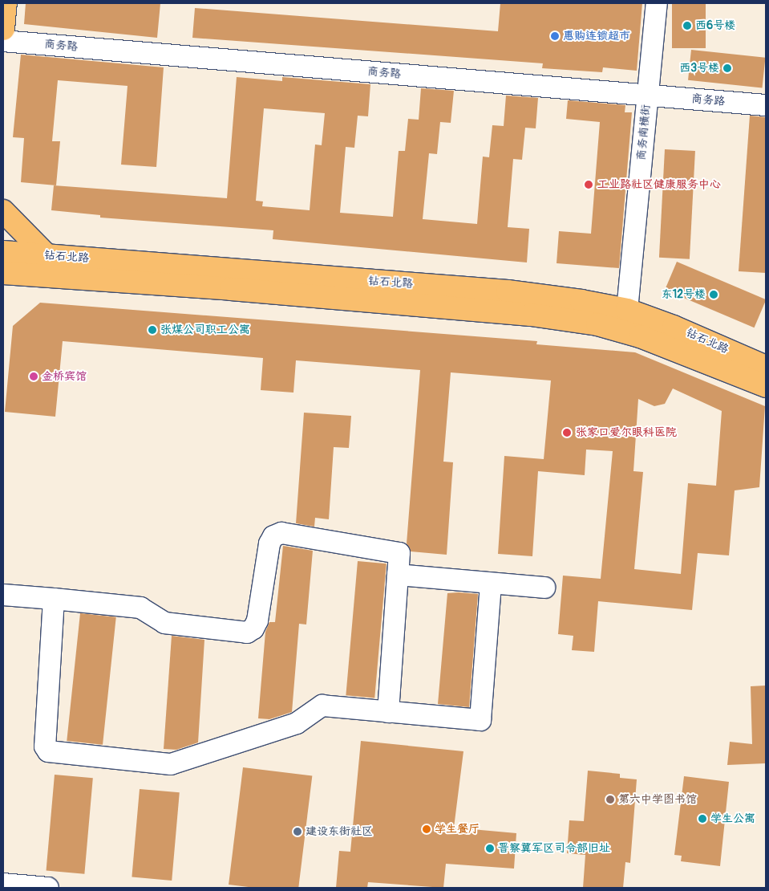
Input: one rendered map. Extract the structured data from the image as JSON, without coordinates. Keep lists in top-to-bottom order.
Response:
{
  "streets": {
    "main road": ["钻石北路"],
    "street": ["商务路", "商务南横街"]
  },
  "crossings": [
    ["商务路", "商务南横街"],
    ["商务南横街", "钻石北路"]
  ],
  "places": [
    "西6号楼",
    "惠购连锁超市",
    "西3号楼",
    "工业路社区健康服务中心",
    "东12号楼",
    "张煤公司职工公寓",
    "金桥宾馆",
    "张家口爱尔眼科医院",
    "第六中学图书馆",
    "学生公寓",
    "学生餐厅",
    "建设东街社区",
    "晋察冀军区司令部旧址"
  ]
}
